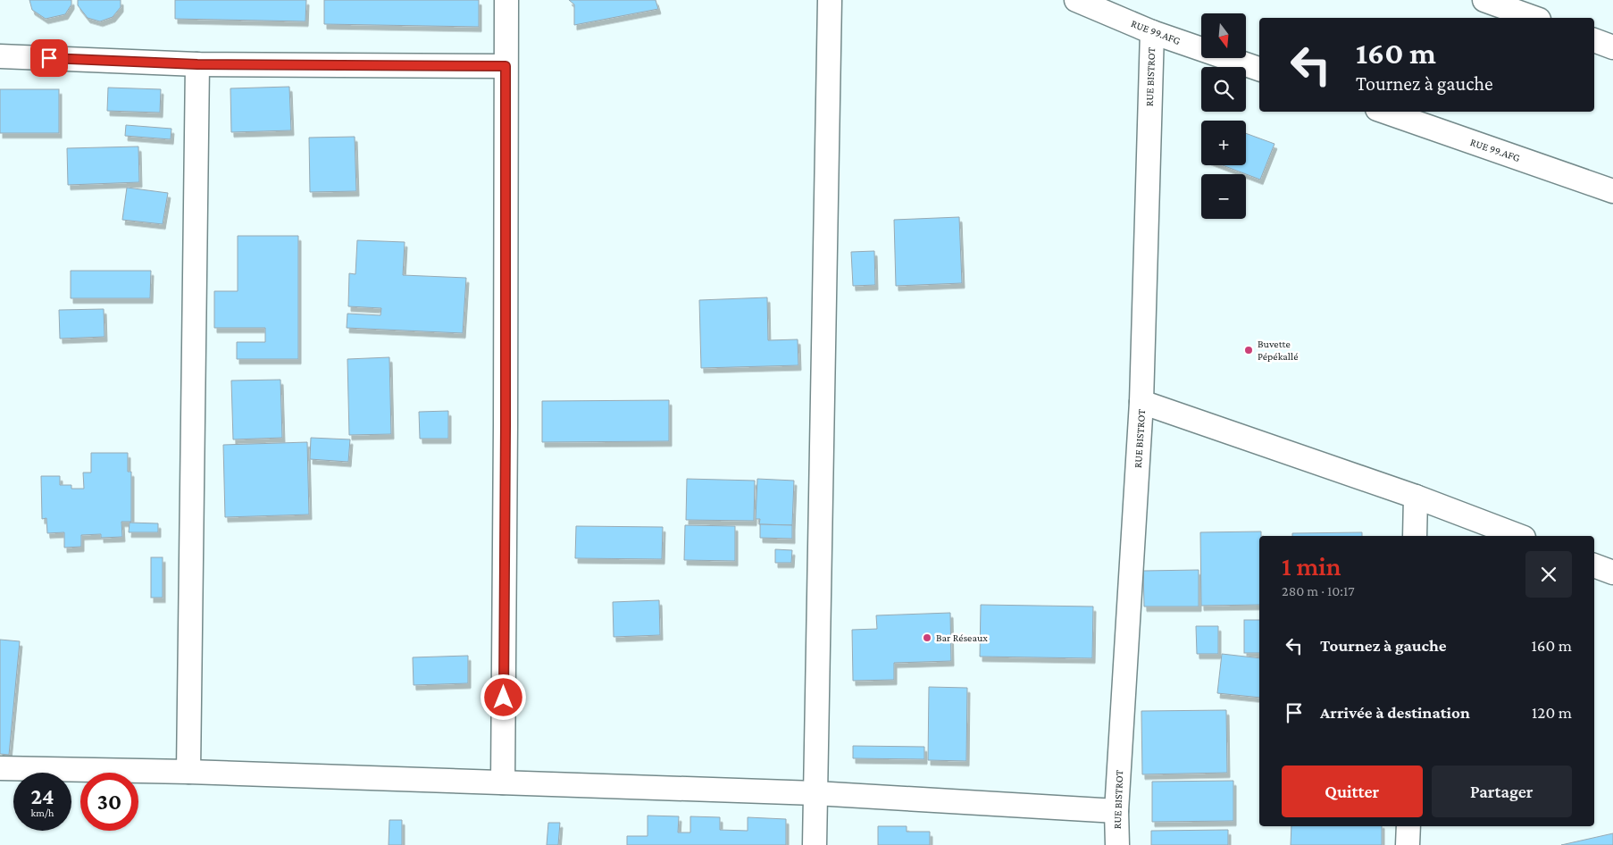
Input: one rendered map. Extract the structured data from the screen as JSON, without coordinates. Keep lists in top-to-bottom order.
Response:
{
  "streets": {
    "street": ["RUE 99.AFG", "RUE BISTROT"]
  },
  "crossings": [
    ["RUE 99.AFG", "RUE BISTROT"]
  ],
  "places": ["Buvette Pépékallé", "Bar Réseaux"],
  "north": "bottom",
  "page": {
    "map_buttons": ["+", "−"],
    "turn": ["160 m", "Tournez à gauche"],
    "heading": ["1 min", "280 m · 10:17"],
    "list": [
      {
        "name": "Tournez à gauche",
        "value": "160 m"
      },
      {
        "name": "Arrivée à destination",
        "value": "120 m"
      }
    ],
    "buttons": ["Quitter", "Partager"],
    "speed": "24 km/h",
    "limit": "30"
  }
}
